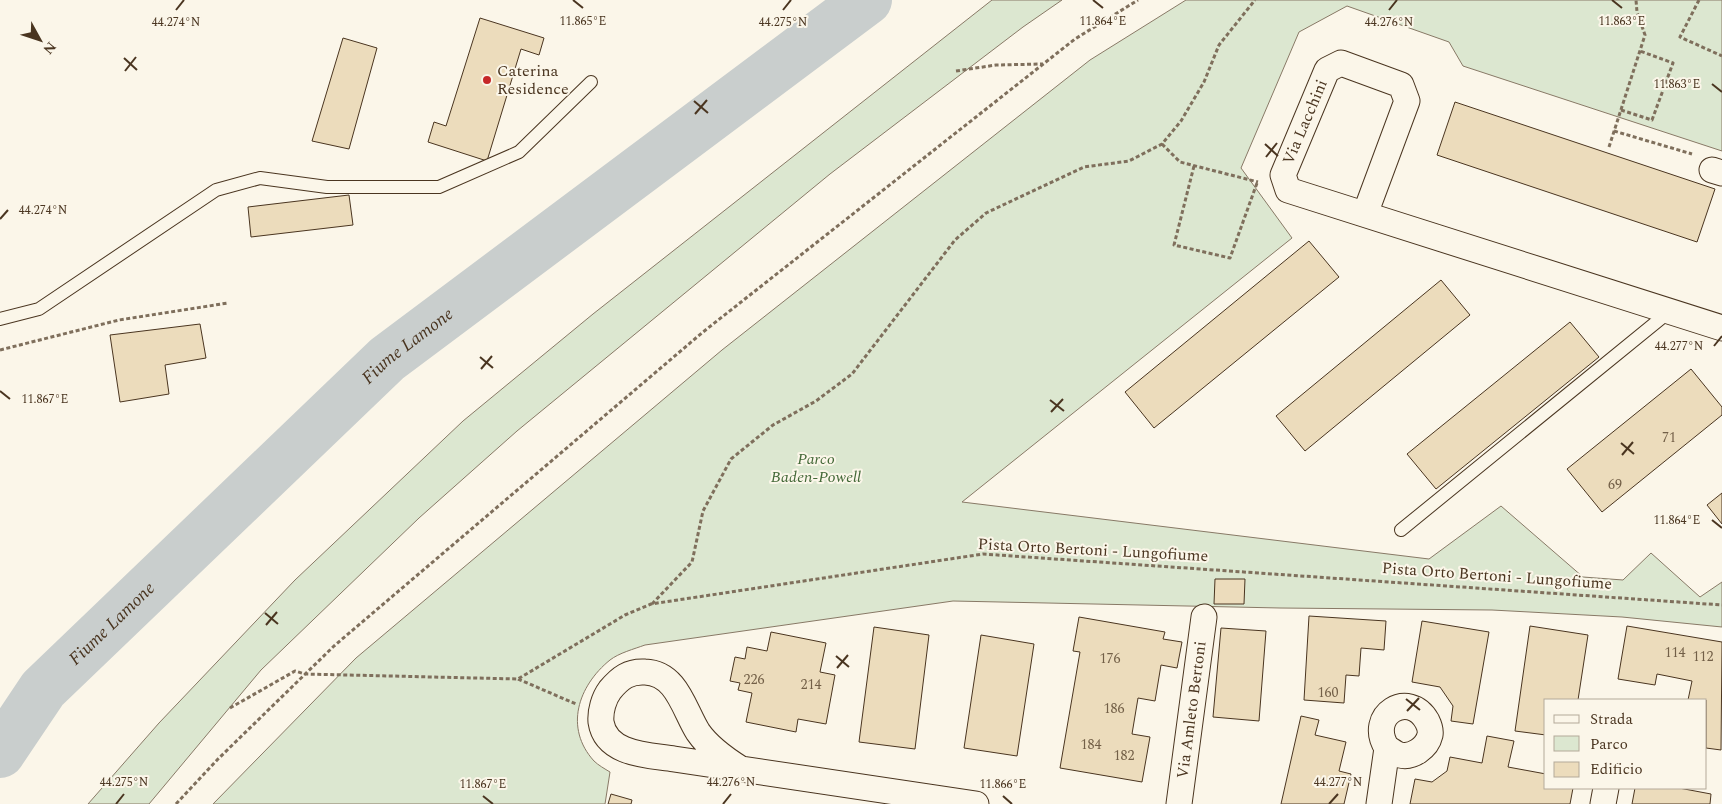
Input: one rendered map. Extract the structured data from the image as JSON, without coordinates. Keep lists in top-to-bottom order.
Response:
{
  "streets": {
    "street": ["Via Lacchini", "Via Amleto Bertoni"],
    "path": ["Pista Orto Bertoni - Lungofiume"]
  },
  "water": ["Fiume Lamone"],
  "parks": ["Parco Baden-Powell"],
  "places": ["Caterina Residence"],
  "house_numbers": [
    "71",
    "69",
    "114",
    "112",
    "176",
    "226",
    "214",
    "160",
    "186",
    "184",
    "182"
  ],
  "legend": ["Strada", "Parco", "Edificio"],
  "north": "bottom right",
  "coordinates": [
    "11.865°E",
    "11.864°E",
    "11.863°E",
    "44.274°N",
    "44.275°N",
    "44.276°N",
    "44.277°N",
    "11.867°E",
    "11.866°E"
  ]
}
